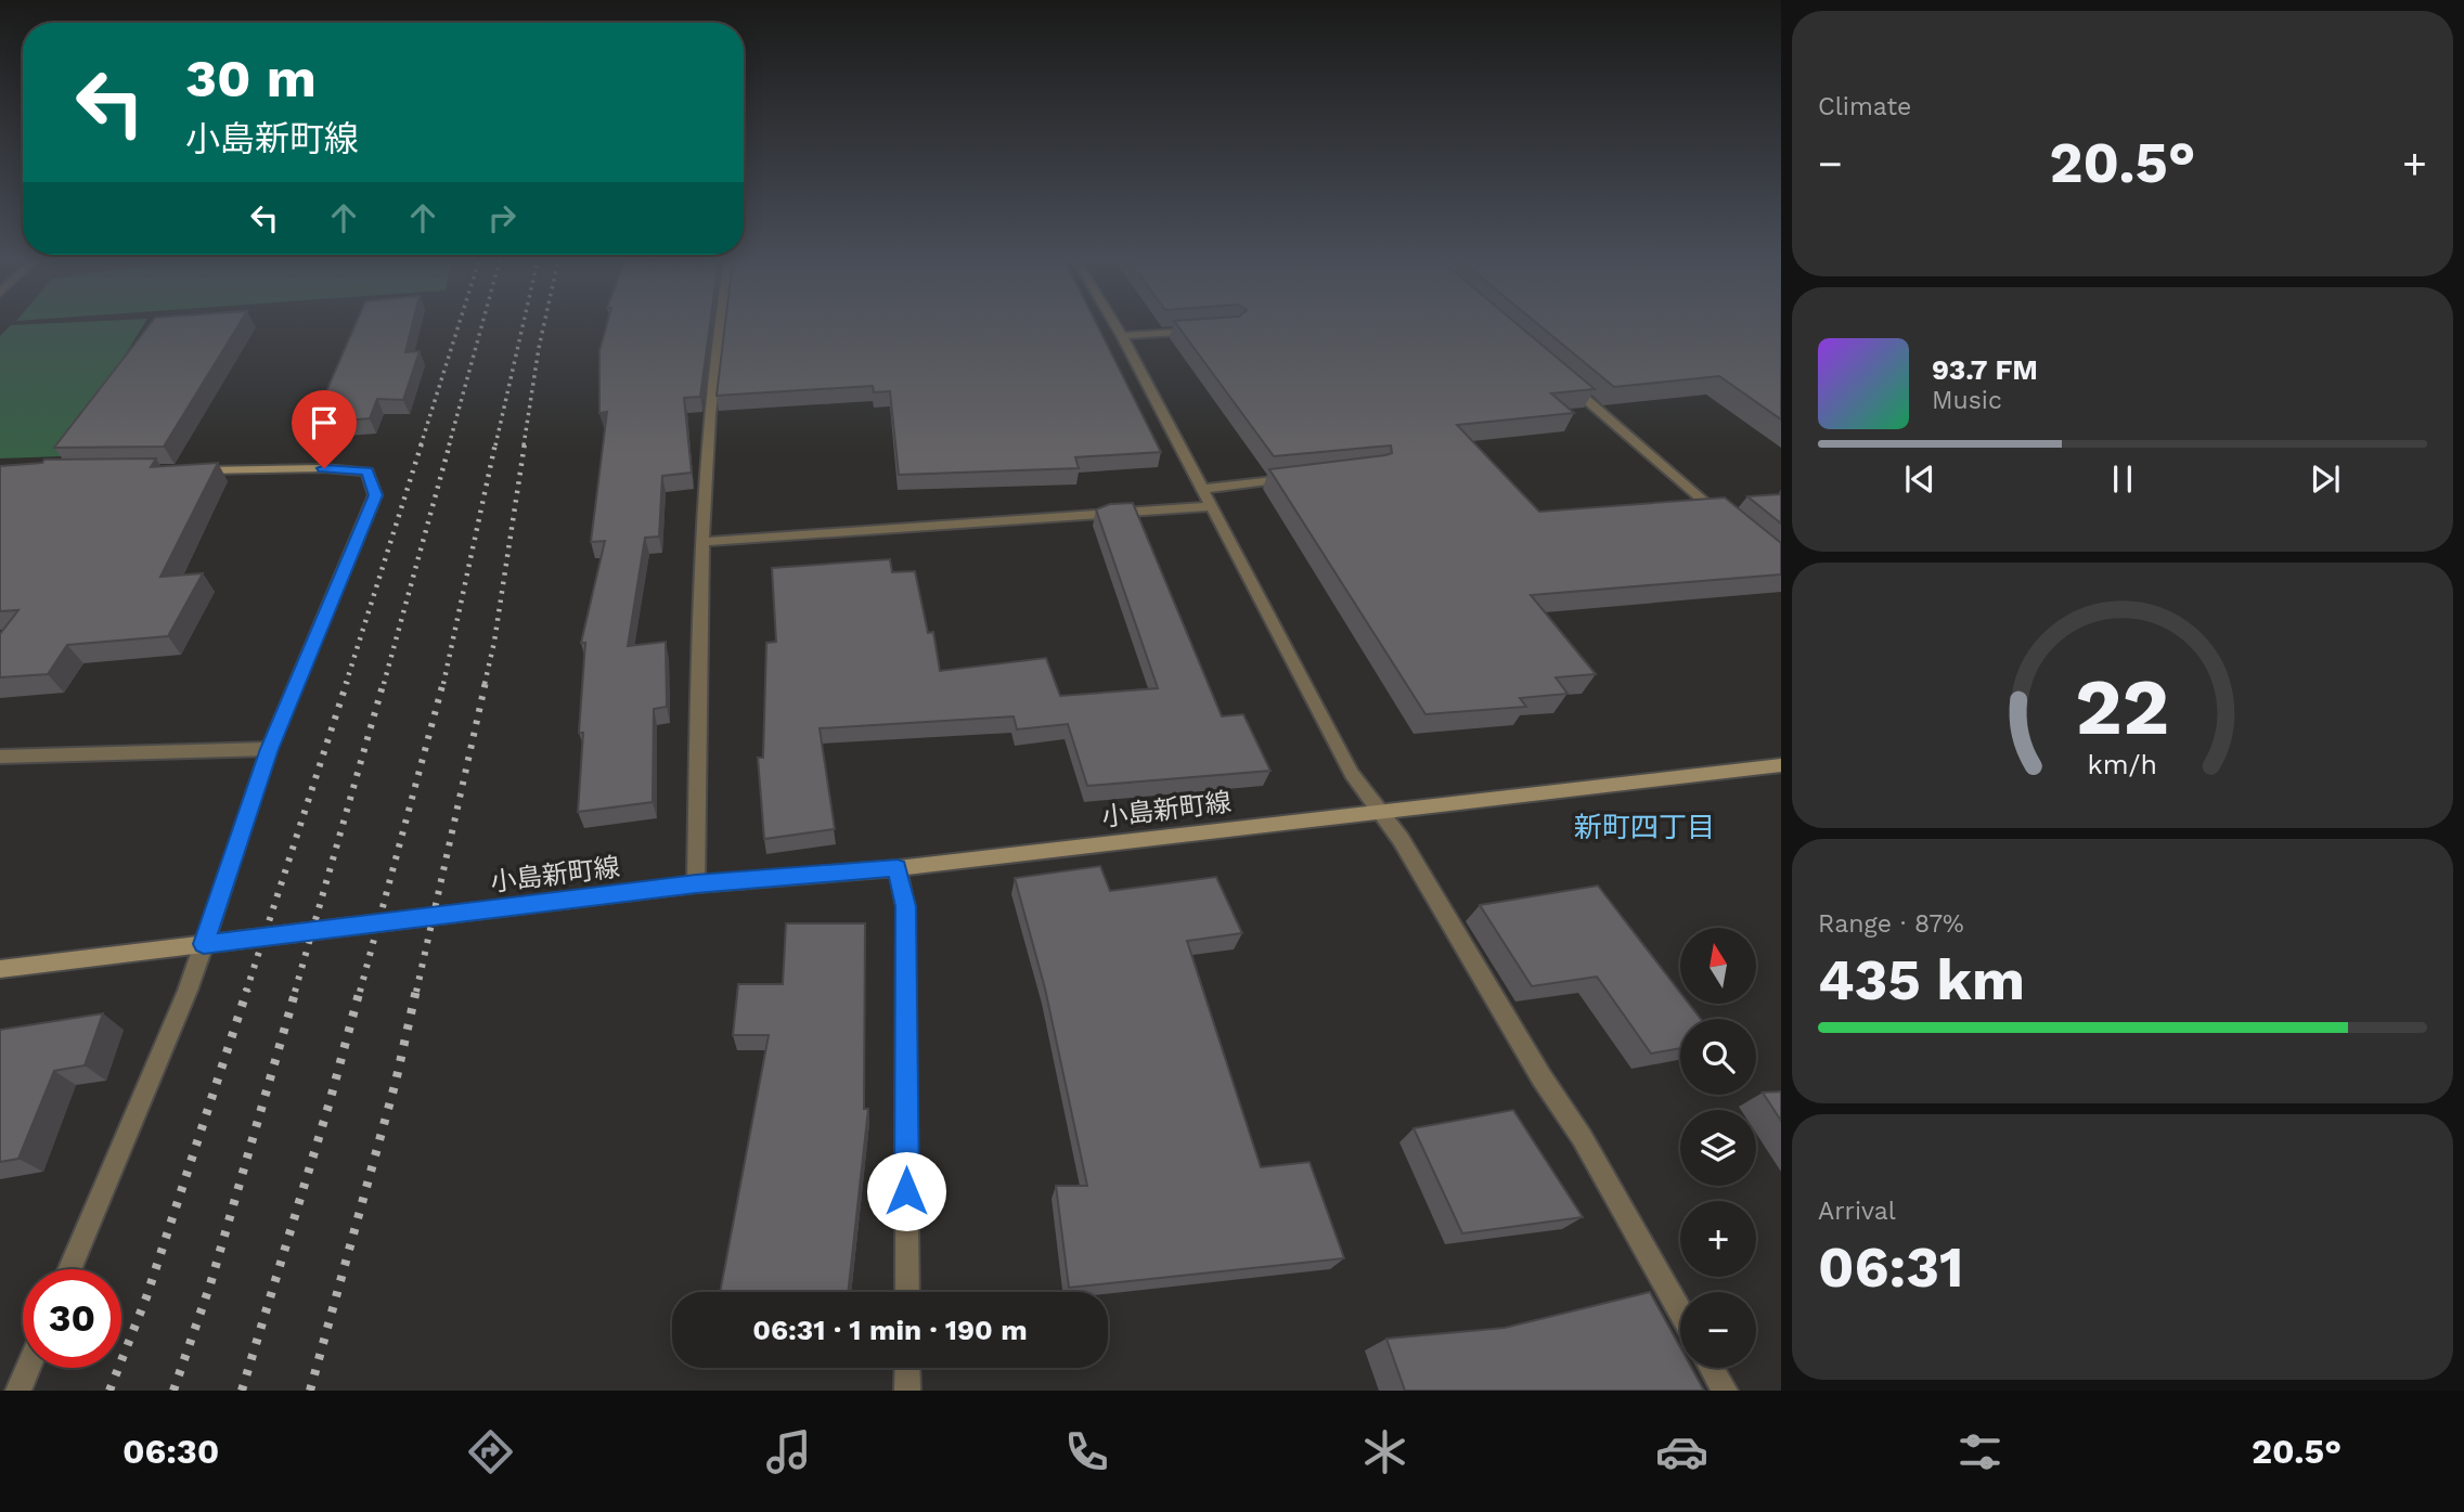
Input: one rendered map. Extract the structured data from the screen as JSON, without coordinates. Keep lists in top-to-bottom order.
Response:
{
  "streets": {
    "main road": ["小島新町線"]
  },
  "districts": ["新町四丁目"],
  "north": "top",
  "page": {
    "tile": [
      "Climate",
      ["Range · 87%", "435 km"],
      ["Arrival", "06:31"]
    ],
    "turn": ["30 m", "小島新町線"],
    "heat": ["−", "20.5°", "+"],
    "song": ["93.7 FM", "Music"],
    "map_buttons": ["+", "−"],
    "limit": "30",
    "trip": "06:31 · 1 min · 190 m",
    "tabs": ["06:30", "20.5°"],
    "gauge": ["22", "km/h"]
  }
}
